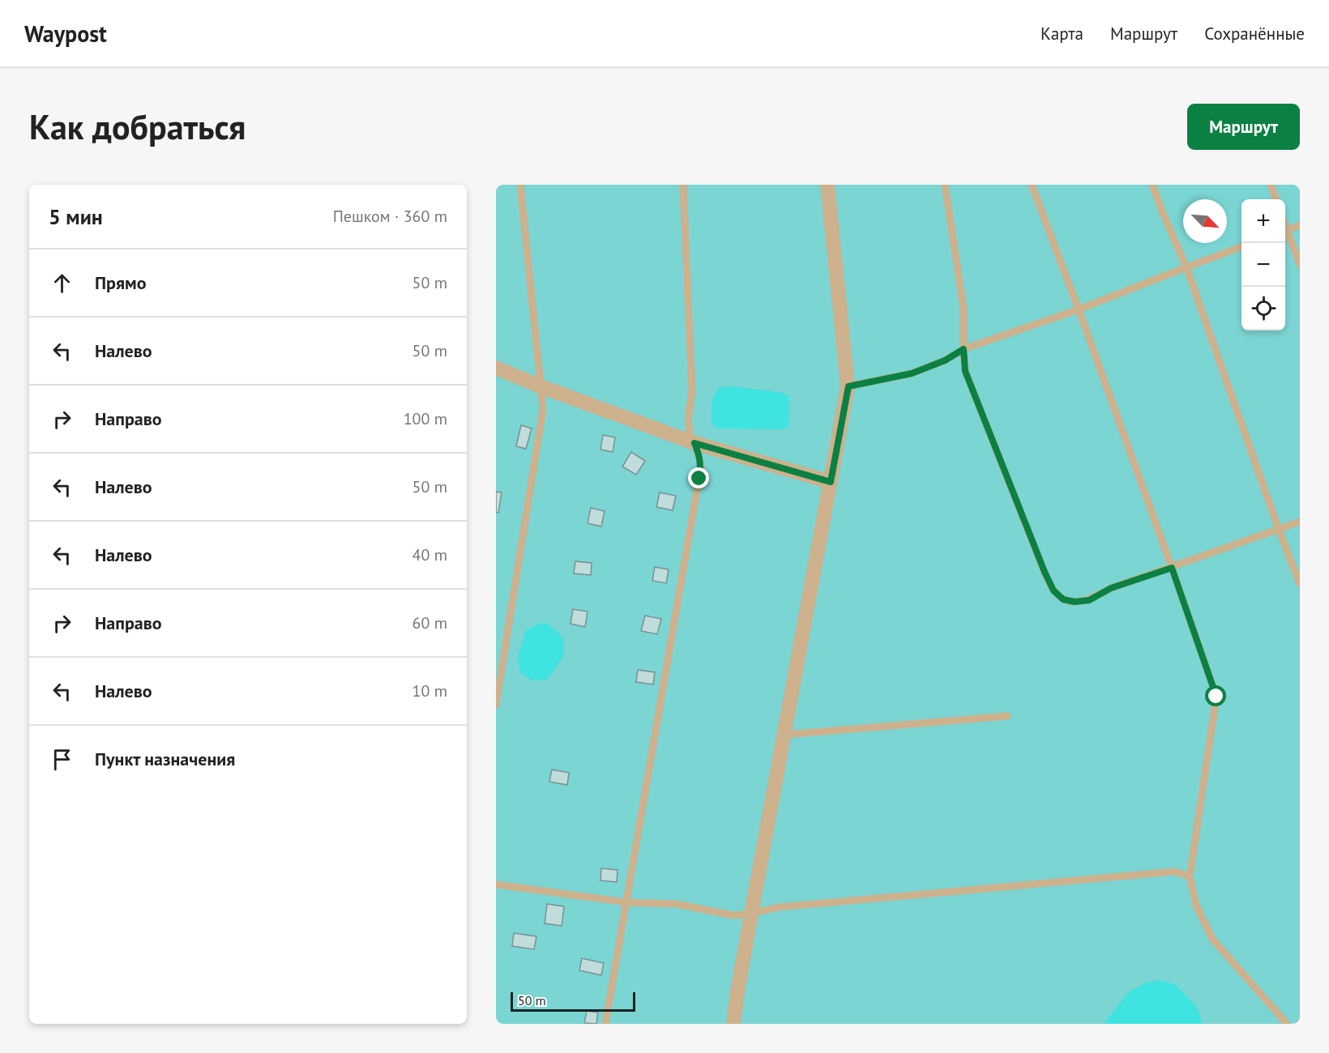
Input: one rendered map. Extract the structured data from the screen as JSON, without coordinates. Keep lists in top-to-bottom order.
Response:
{
  "scale_bar": "50 m",
  "north": "bottom right",
  "page": {
    "header": "Waypost",
    "nav": ["Карта", "Маршрут", "Сохранённые"],
    "buttons": "Маршрут",
    "title": "Как добраться",
    "heading": ["5 мин", "Пешком · 360 m"],
    "map_buttons": ["+", "−"],
    "list": [
      ["Прямо", "50 m"],
      ["Налево", "50 m"],
      ["Направо", "100 m"],
      ["Налево", "50 m"],
      ["Налево", "40 m"],
      ["Направо", "60 m"],
      ["Налево", "10 m"],
      "Пункт назначения"
    ],
    "scale": "50 m"
  }
}
